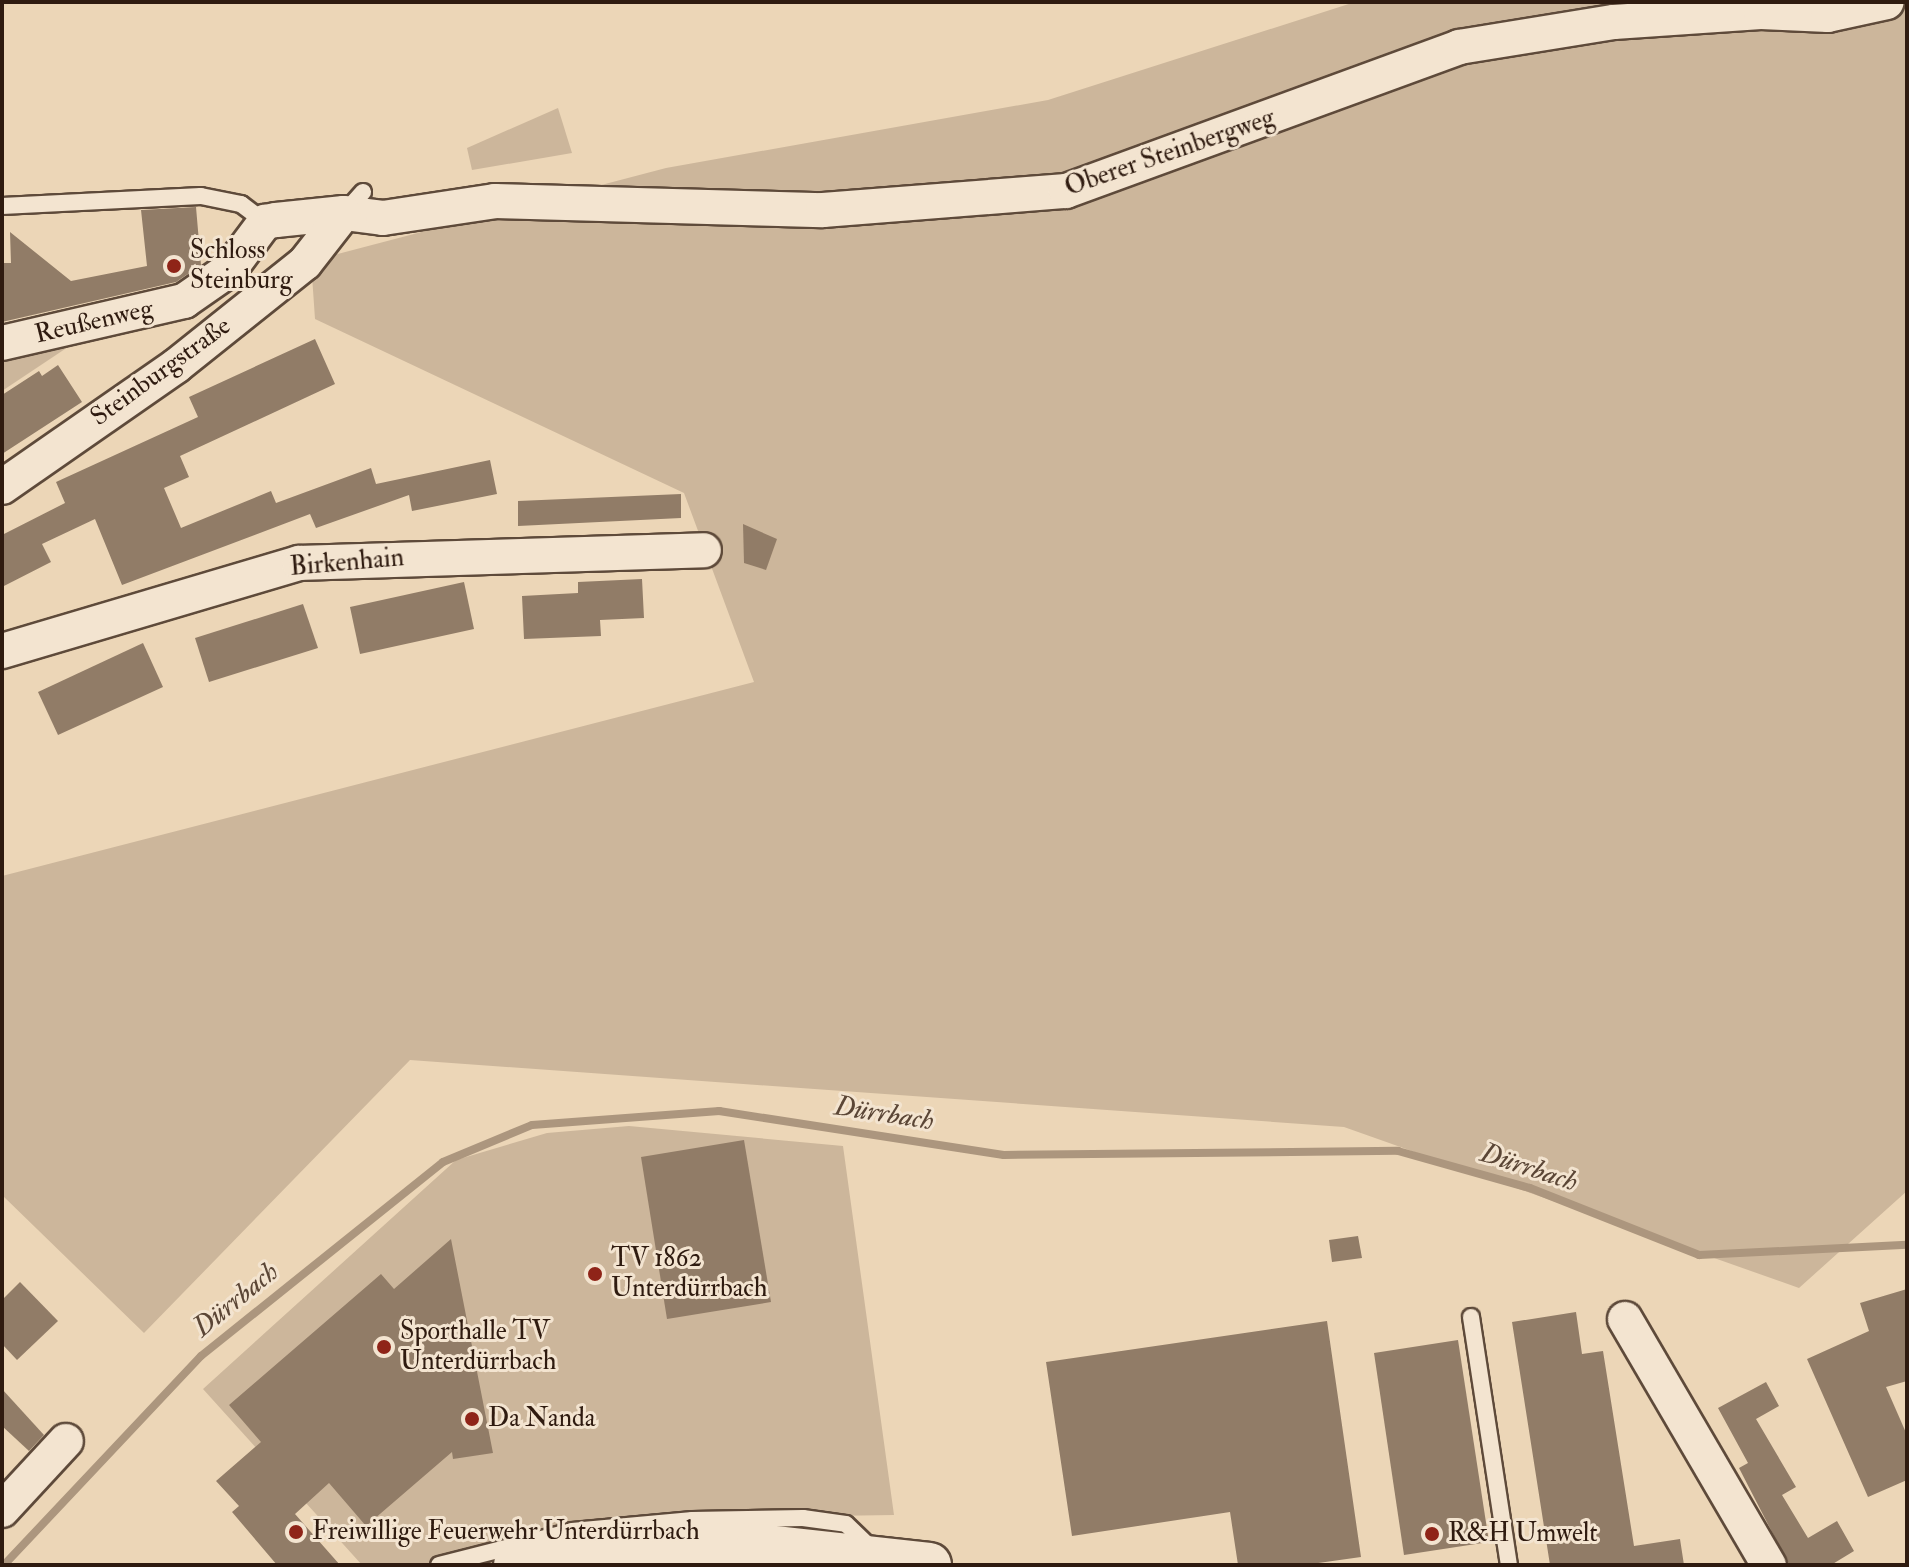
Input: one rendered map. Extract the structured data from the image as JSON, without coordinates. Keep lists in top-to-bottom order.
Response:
{
  "streets": {
    "street": [
      "Oberer Steinbergweg",
      "Reußenweg",
      "Steinburgstraße",
      "Birkenhain"
    ]
  },
  "crossings": [
    ["Oberer Steinbergweg", "Steinburgstraße"]
  ],
  "water": ["Dürrbach"],
  "places": [
    "Schloss Steinburg",
    "TV 1862 Unterdürrbach",
    "Sporthalle TV Unterdürrbach",
    "Da Nanda",
    "Freiwillige Feuerwehr Unterdürrbach",
    "R&H Umwelt"
  ]
}
